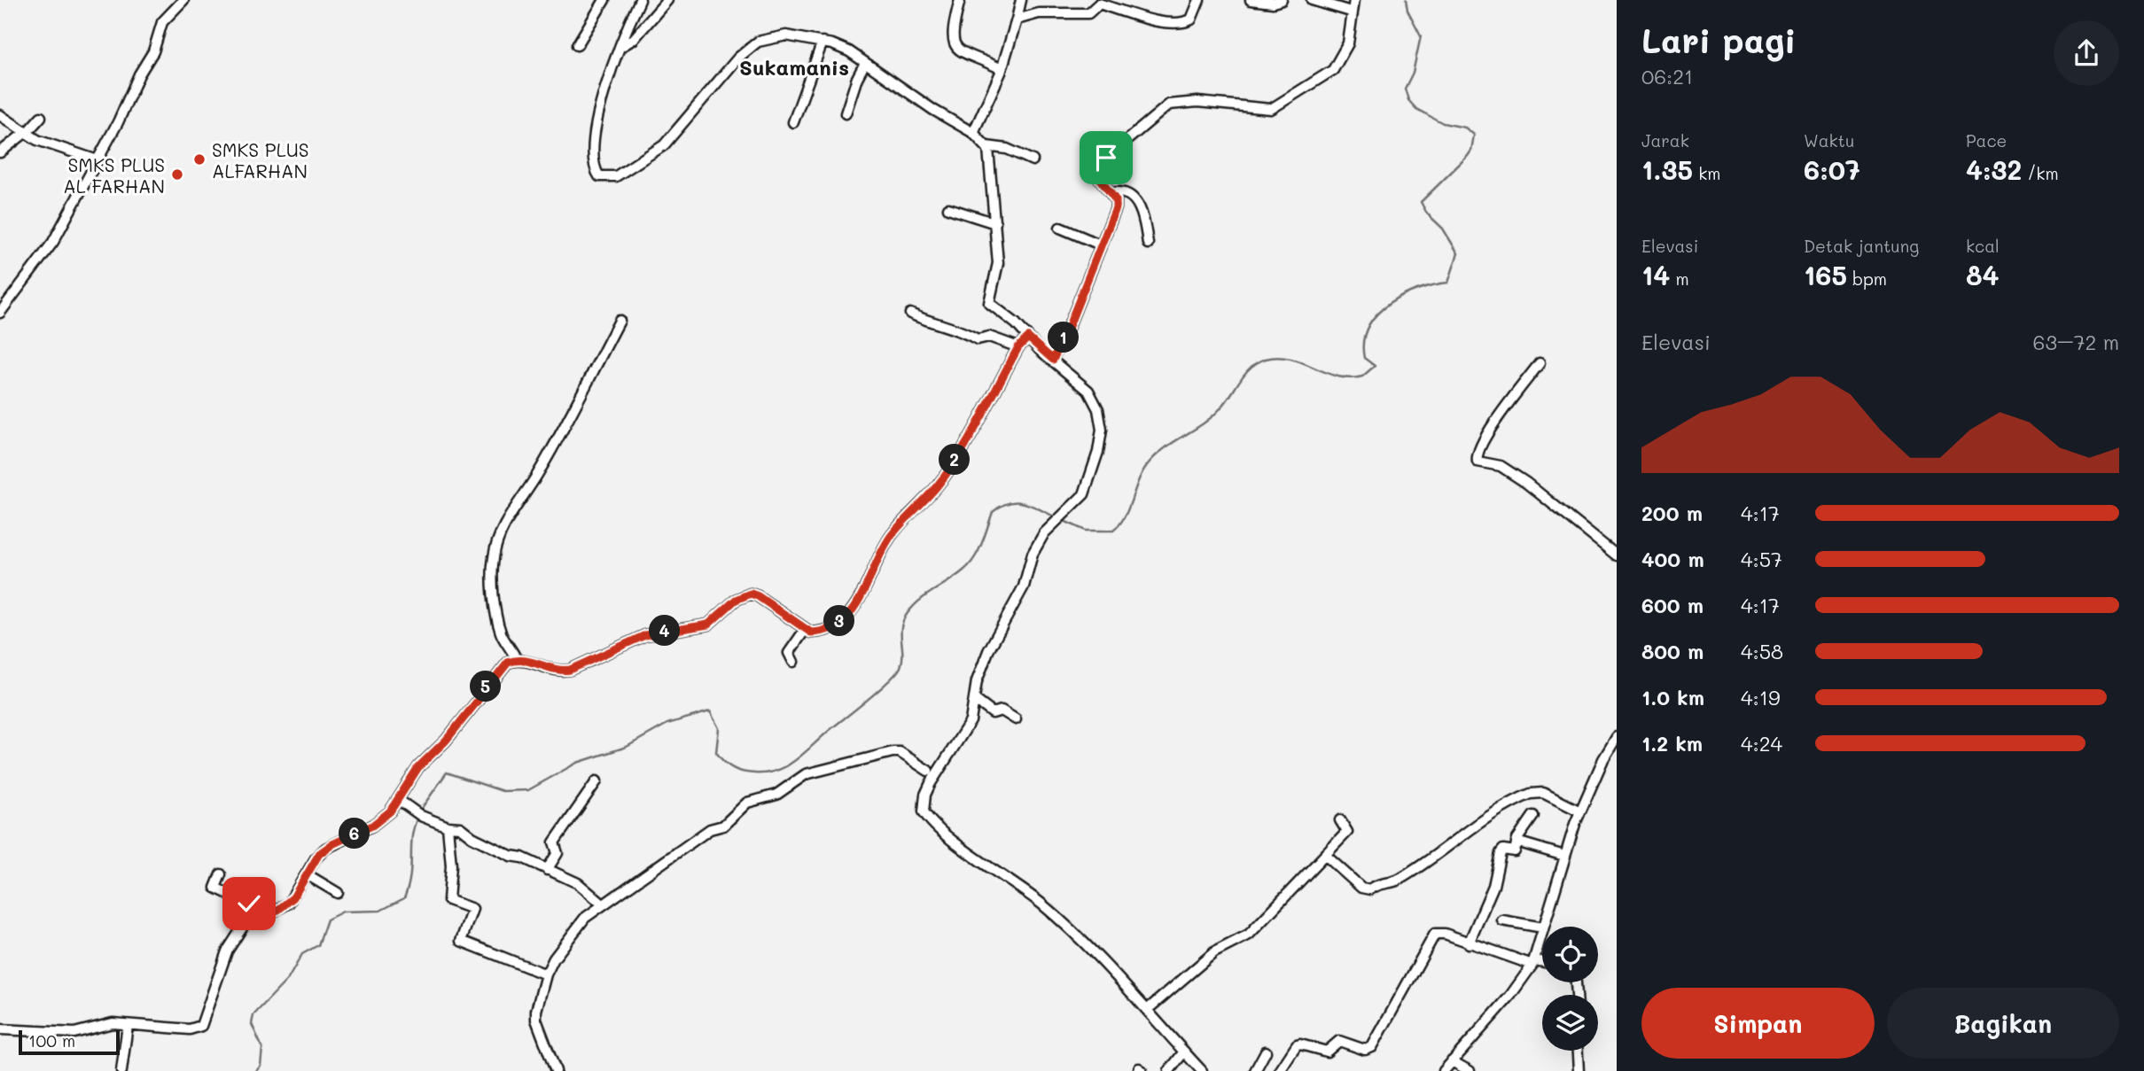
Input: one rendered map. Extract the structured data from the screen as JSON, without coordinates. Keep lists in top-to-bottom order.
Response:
{
  "districts": ["Sukamanis"],
  "places": ["SMKS PLUS ALFARHAN", "SMKS PLUS AL FARHAN"],
  "scale_bar": "100 m",
  "page": {
    "heading": ["Lari pagi", "06:21"],
    "stats": [
      ["Jarak", "1.35 km"],
      ["Waktu", "6:07"],
      ["Pace", "4:32 /km"],
      ["Elevasi", "14 m"],
      ["Detak jantung", "165 bpm"],
      ["kcal", "84"]
    ],
    "chart": ["Elevasi", "63–72 m"],
    "pins": [
      "1",
      "2",
      "3",
      "4",
      "5",
      "6"
    ],
    "list": [
      {
        "name": "200 m",
        "note": "4:17"
      },
      {
        "name": "400 m",
        "note": "4:57"
      },
      {
        "name": "600 m",
        "note": "4:17"
      },
      {
        "name": "800 m",
        "note": "4:58"
      },
      {
        "name": "1.0 km",
        "note": "4:19"
      },
      {
        "name": "1.2 km",
        "note": "4:24"
      }
    ],
    "buttons": ["Simpan", "Bagikan"],
    "scale": "100 m"
  }
}
